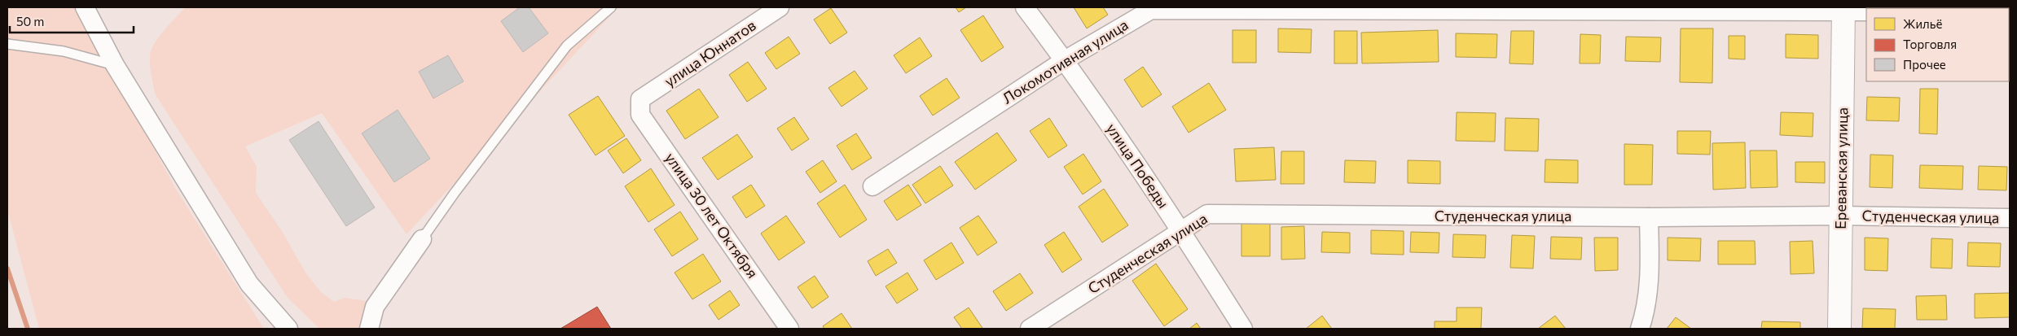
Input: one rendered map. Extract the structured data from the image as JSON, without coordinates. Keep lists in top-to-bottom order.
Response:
{
  "streets": {
    "street": [
      "улица Юннатов",
      "Локомотивная улица",
      "улица Победы",
      "Ереванская улица",
      "улица 30 лет Октября",
      "Студенческая улица"
    ]
  },
  "crossings": [
    ["улица Юннатов", "улица 30 лет Октября"],
    ["Локомотивная улица", "улица Победы"],
    ["Локомотивная улица", "Ереванская улица"],
    ["улица Победы", "Студенческая улица"],
    ["Ереванская улица", "Студенческая улица"]
  ],
  "legend": ["Жильё", "Торговля", "Прочее"],
  "scale_bar": "50 m"
}
